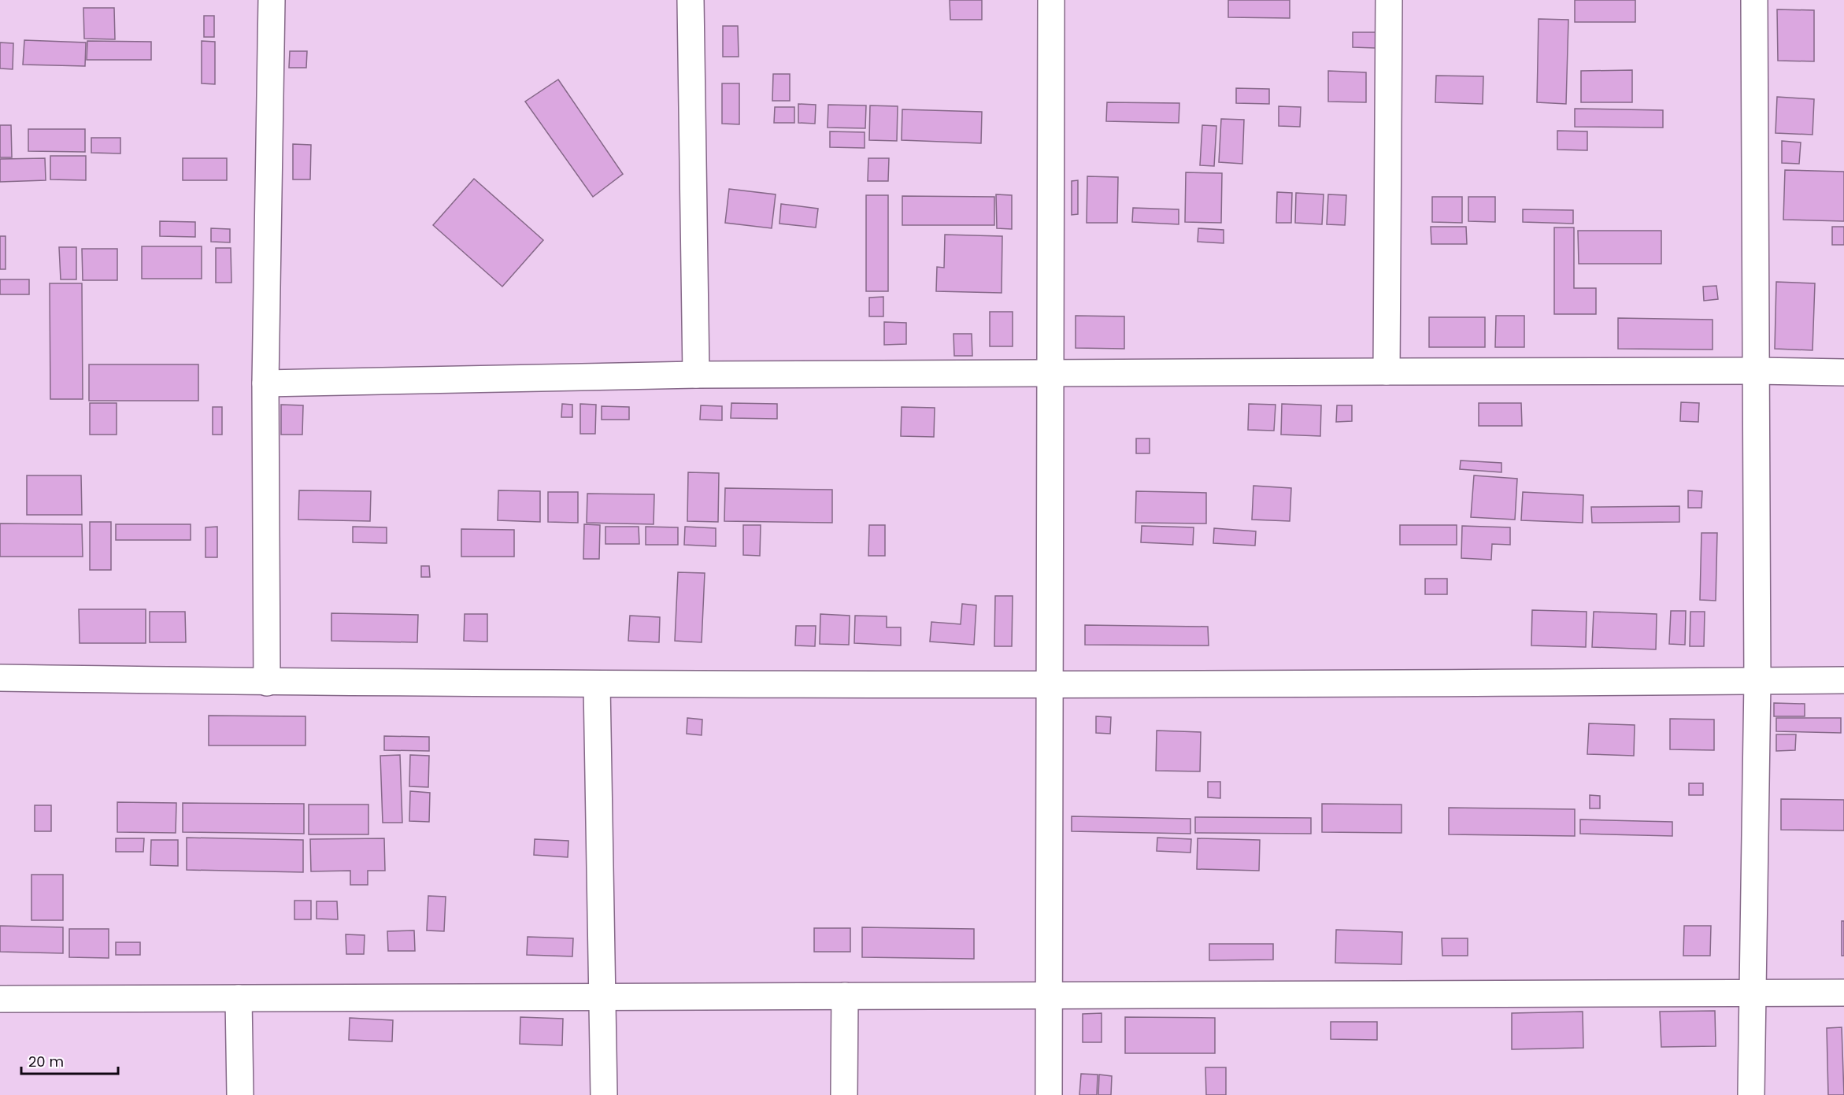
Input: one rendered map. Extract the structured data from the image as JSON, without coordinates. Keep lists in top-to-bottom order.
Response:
{
  "scale_bar": "20 m"
}
